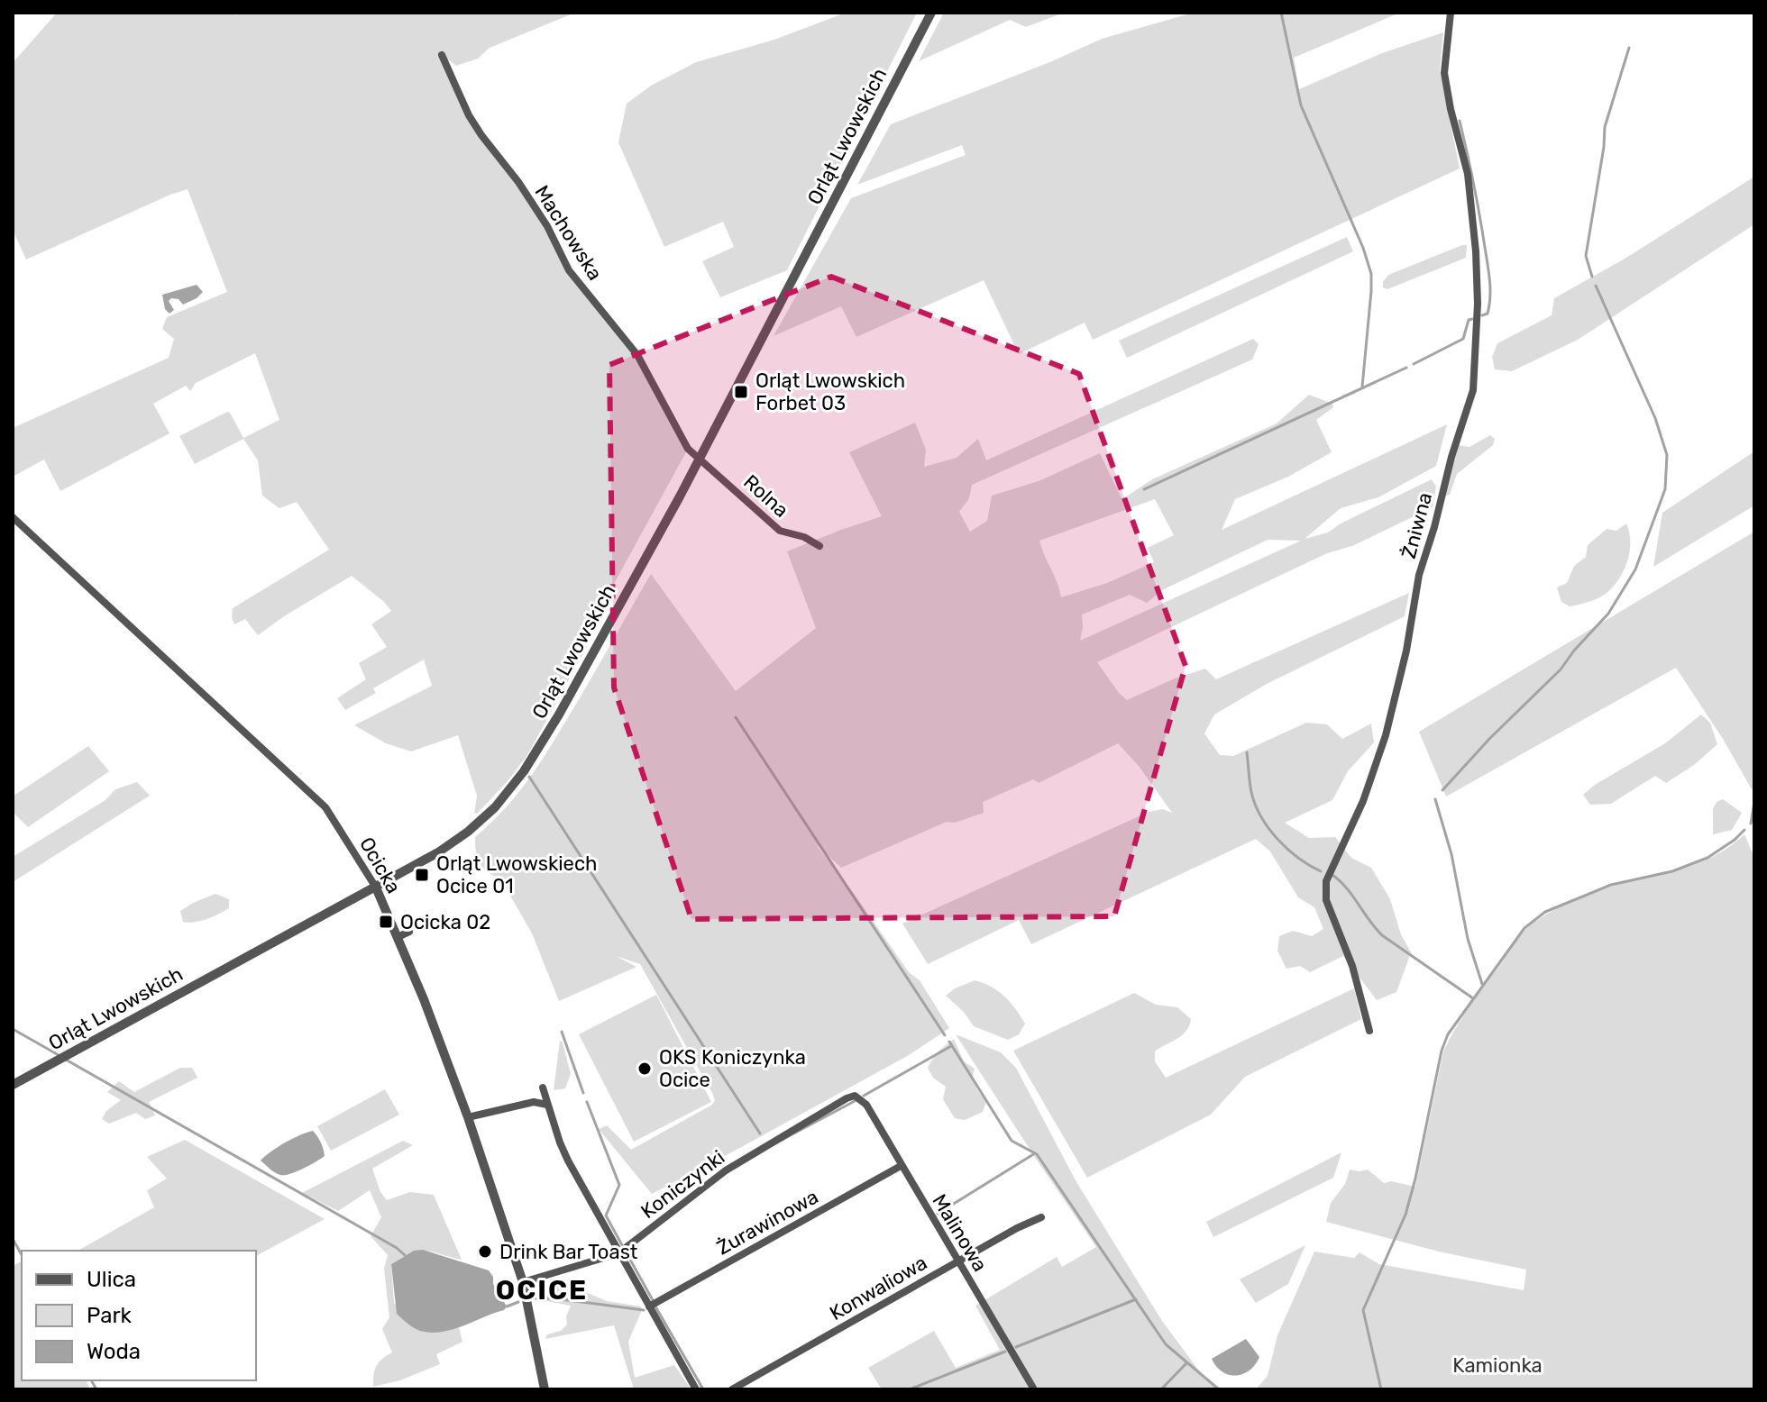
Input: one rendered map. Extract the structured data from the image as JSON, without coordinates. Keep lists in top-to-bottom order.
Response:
{
  "streets": {
    "street": [
      "Orląt Lwowskich",
      "Machowska",
      "Rolna",
      "Żniwna",
      "Ocicka",
      "Koniczynki",
      "Żurawinowa",
      "Malinowa",
      "Konwaliowa"
    ]
  },
  "crossings": [
    ["Orląt Lwowskich", "Machowska"],
    ["Orląt Lwowskich", "Rolna"],
    ["Orląt Lwowskich", "Ocicka"],
    ["Machowska", "Rolna"],
    ["Ocicka", "Koniczynki"],
    ["Koniczynki", "Malinowa"],
    ["Żurawinowa", "Malinowa"],
    ["Malinowa", "Konwaliowa"]
  ],
  "districts": ["OCICE"],
  "parks": ["Kamionka"],
  "places": {
    "transit": ["Orląt Lwowskich Forbet 03", "Orląt Lwowskiech Ocice 01", "Ocicka 02"],
    "other": ["OKS Koniczynka Ocice", "Drink Bar Toast"]
  },
  "legend": ["Ulica", "Park", "Woda"]
}
